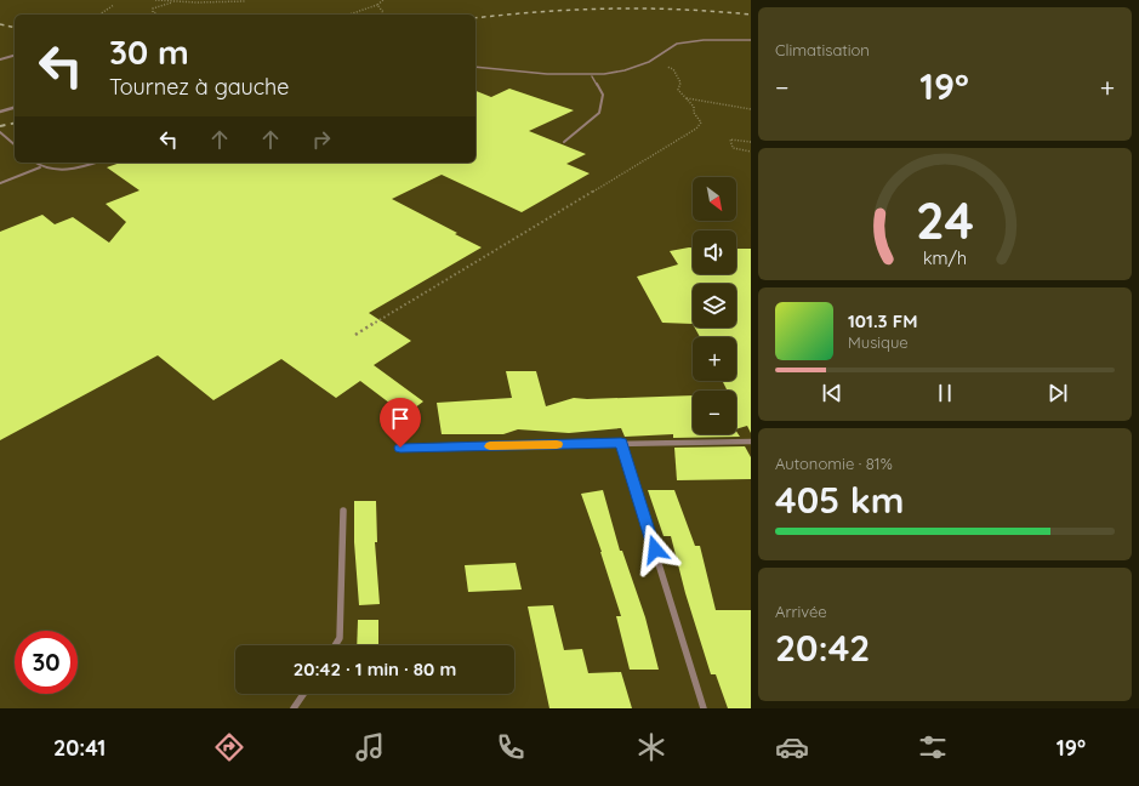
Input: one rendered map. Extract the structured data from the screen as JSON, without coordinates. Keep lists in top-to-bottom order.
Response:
{
  "north": "bottom right",
  "page": {
    "tile": [
      "Climatisation",
      ["Autonomie · 81%", "405 km"],
      ["Arrivée", "20:42"]
    ],
    "turn": ["30 m", "Tournez à gauche"],
    "heat": ["−", "19°", "+"],
    "map_buttons": ["+", "−"],
    "song": ["101.3 FM", "Musique"],
    "limit": "30",
    "trip": "20:42 · 1 min · 80 m",
    "tabs": ["20:41", "19°"],
    "gauge": ["24", "km/h"]
  }
}
